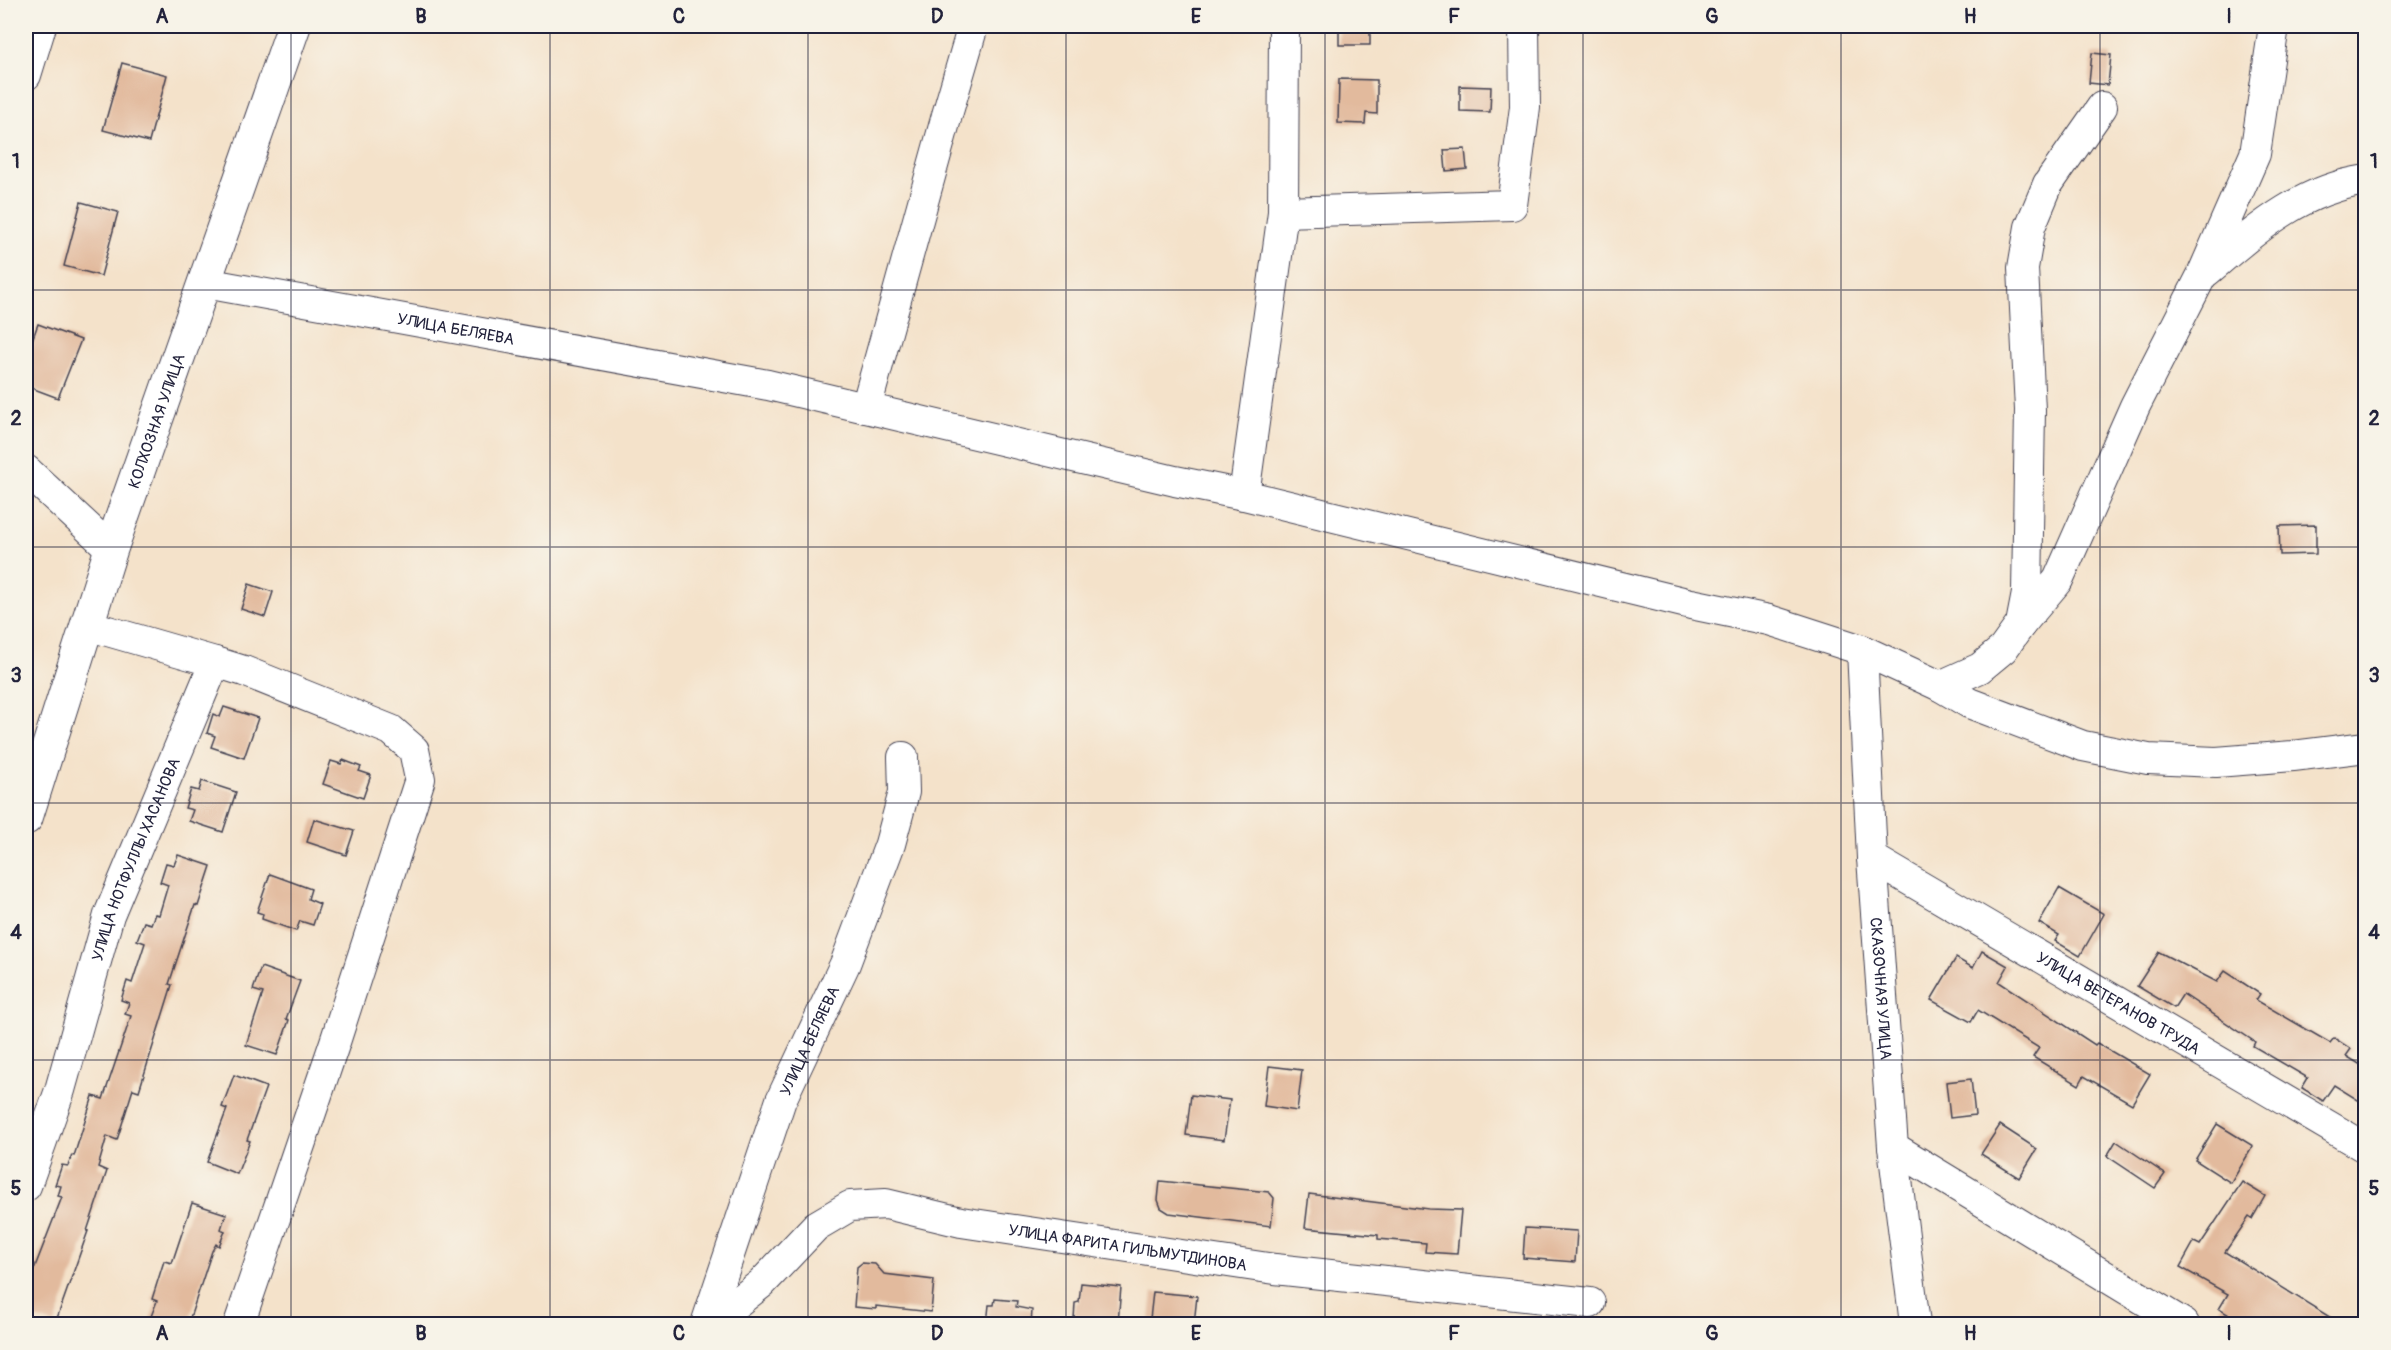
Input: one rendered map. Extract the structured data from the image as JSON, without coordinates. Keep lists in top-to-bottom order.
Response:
{
  "streets": {
    "main road": ["КОЛХОЗНАЯ УЛИЦА"],
    "street": [
      "УЛИЦА БЕЛЯЕВА",
      "УЛИЦА НОТФУЛЛЫ ХАСАНОВА",
      "СКАЗОЧНАЯ УЛИЦА",
      "УЛИЦА ВЕТЕРАНОВ ТРУДА",
      "УЛИЦА ФАРИТА ГИЛЬМУТДИНОВА"
    ]
  },
  "crossings": [
    ["УЛИЦА БЕЛЯЕВА", "КОЛХОЗНАЯ УЛИЦА"],
    ["УЛИЦА БЕЛЯЕВА", "СКАЗОЧНАЯ УЛИЦА"],
    ["УЛИЦА БЕЛЯЕВА", "УЛИЦА ФАРИТА ГИЛЬМУТДИНОВА"],
    ["СКАЗОЧНАЯ УЛИЦА", "УЛИЦА ВЕТЕРАНОВ ТРУДА"]
  ],
  "grid": {
    "columns": [
      "A",
      "B",
      "C",
      "D",
      "E",
      "F",
      "G",
      "H",
      "I"
    ],
    "rows": [
      "1",
      "2",
      "3",
      "4",
      "5"
    ]
  }
}
